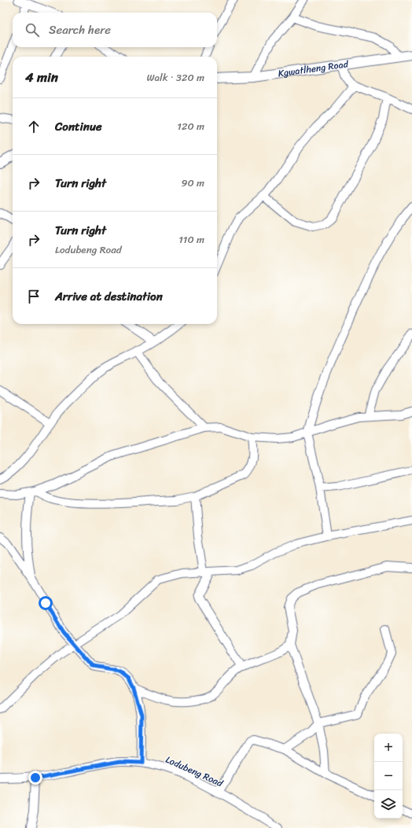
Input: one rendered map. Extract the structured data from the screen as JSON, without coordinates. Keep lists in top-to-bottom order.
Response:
{
  "streets": {
    "street": ["Kgwatlheng Road", "Lodubeng Road"]
  },
  "page": {
    "search": "Search here",
    "heading": ["4 min", "Walk · 320 m"],
    "list": [
      ["Continue", "120 m"],
      ["Turn right", "90 m"],
      ["Turn right", "Lodubeng Road", "110 m"],
      "Arrive at destination"
    ],
    "map_buttons": ["+", "−"]
  }
}
